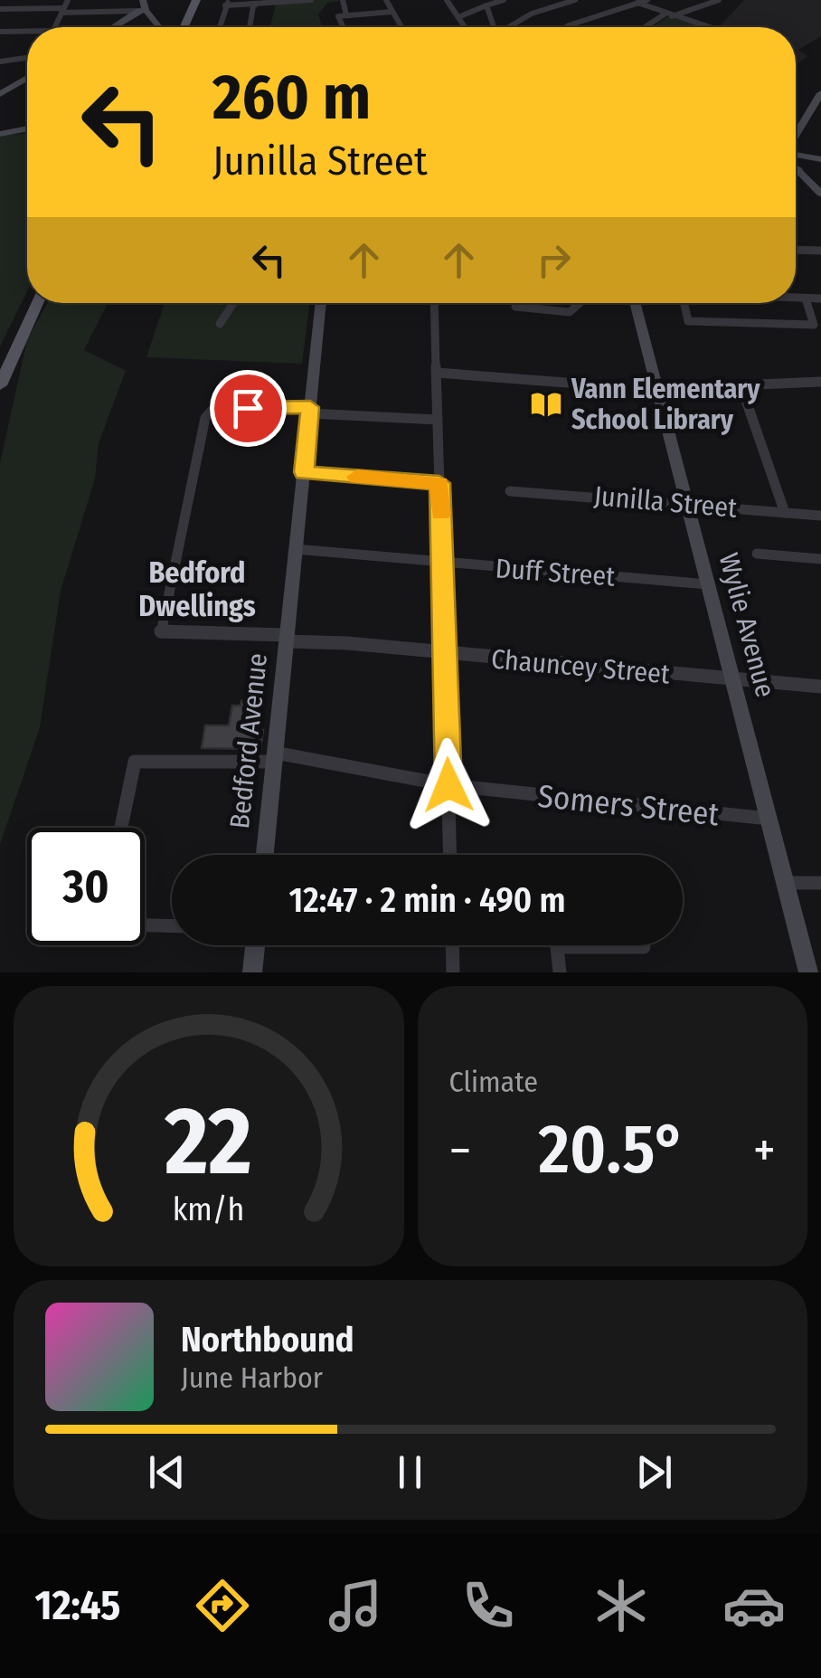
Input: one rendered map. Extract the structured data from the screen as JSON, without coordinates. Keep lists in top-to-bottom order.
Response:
{
  "streets": {
    "street": [
      "Junilla Street",
      "Duff Street",
      "Wylie Avenue",
      "Chauncey Street",
      "Bedford Avenue",
      "Somers Street"
    ]
  },
  "crossings": [
    ["Junilla Street", "Wylie Avenue"],
    ["Duff Street", "Wylie Avenue"],
    ["Duff Street", "Bedford Avenue"],
    ["Wylie Avenue", "Chauncey Street"],
    ["Wylie Avenue", "Somers Street"],
    ["Chauncey Street", "Bedford Avenue"],
    ["Bedford Avenue", "Somers Street"]
  ],
  "districts": ["Bedford Dwellings"],
  "places": {
    "library": ["Vann Elementary School Library"]
  },
  "page": {
    "turn": ["260 m", "Junilla Street"],
    "limit": "30",
    "trip": "12:47 · 2 min · 490 m",
    "tile": "Climate",
    "heat": ["−", "20.5°", "+"],
    "song": ["Northbound", "June Harbor"],
    "tabs": "12:45",
    "gauge": ["22", "km/h"]
  }
}
